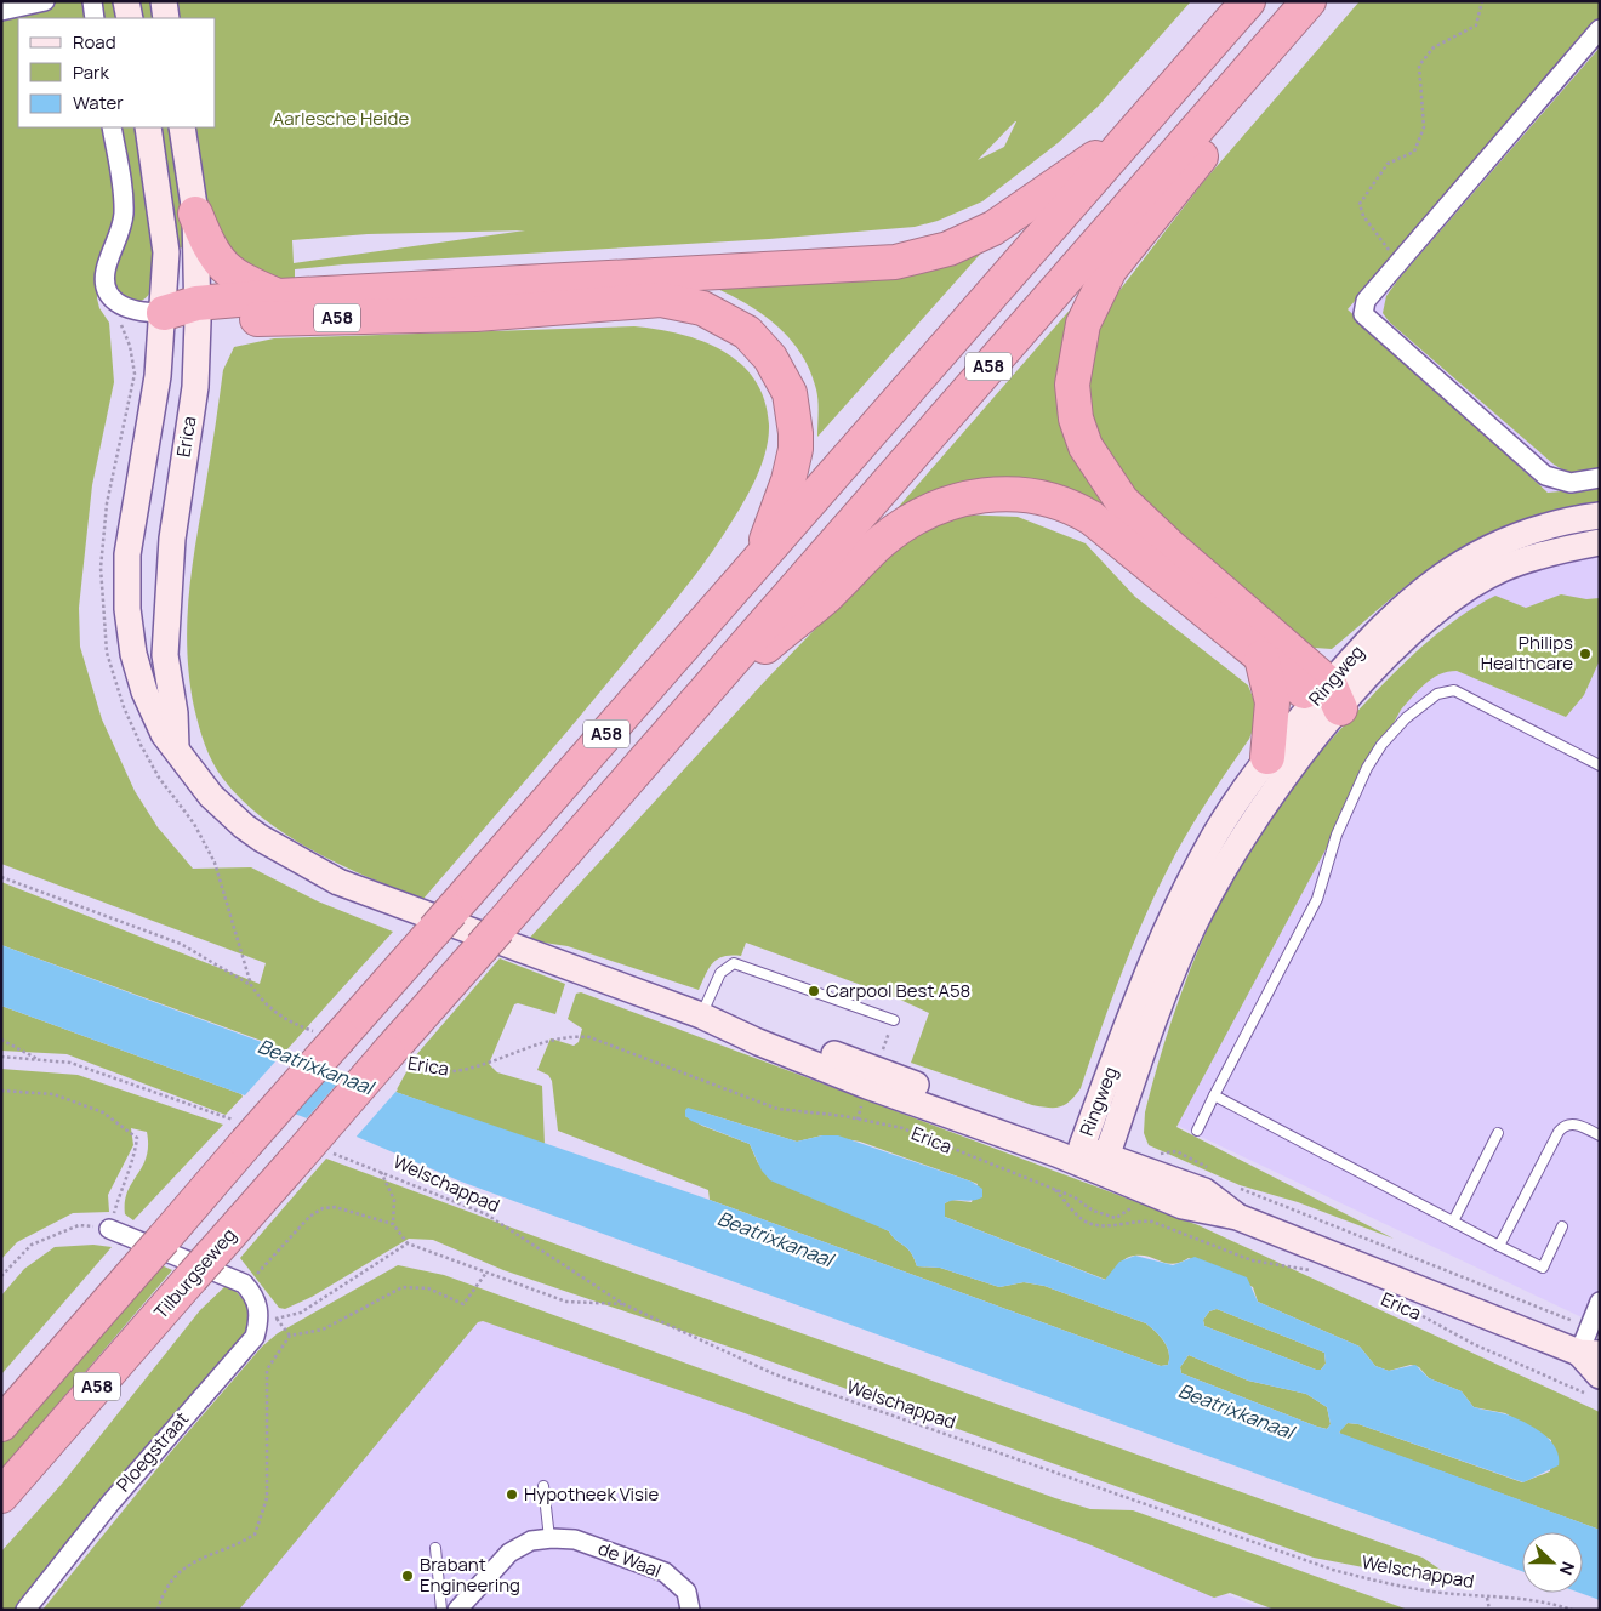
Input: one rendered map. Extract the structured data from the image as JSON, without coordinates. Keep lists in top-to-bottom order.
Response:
{
  "streets": {
    "highway": ["A58", "Tilburgseweg"],
    "main road": ["Erica", "Ringweg"],
    "street": ["Ploegstraat", "de Waal"],
    "path": ["Welschappad"]
  },
  "crossings": [
    ["A58", "Erica"],
    ["A58", "Ringweg"],
    ["A58", "Tilburgseweg"],
    ["Erica", "Ringweg"],
    ["Erica", "Tilburgseweg"]
  ],
  "water": ["Beatrixkanaal"],
  "parks": ["Aarlesche Heide"],
  "places": [
    "Philips Healthcare",
    "Carpool Best A58",
    "Hypotheek Visie",
    "Brabant Engineering"
  ],
  "legend": ["Road", "Park", "Water"],
  "north": "right"
}
